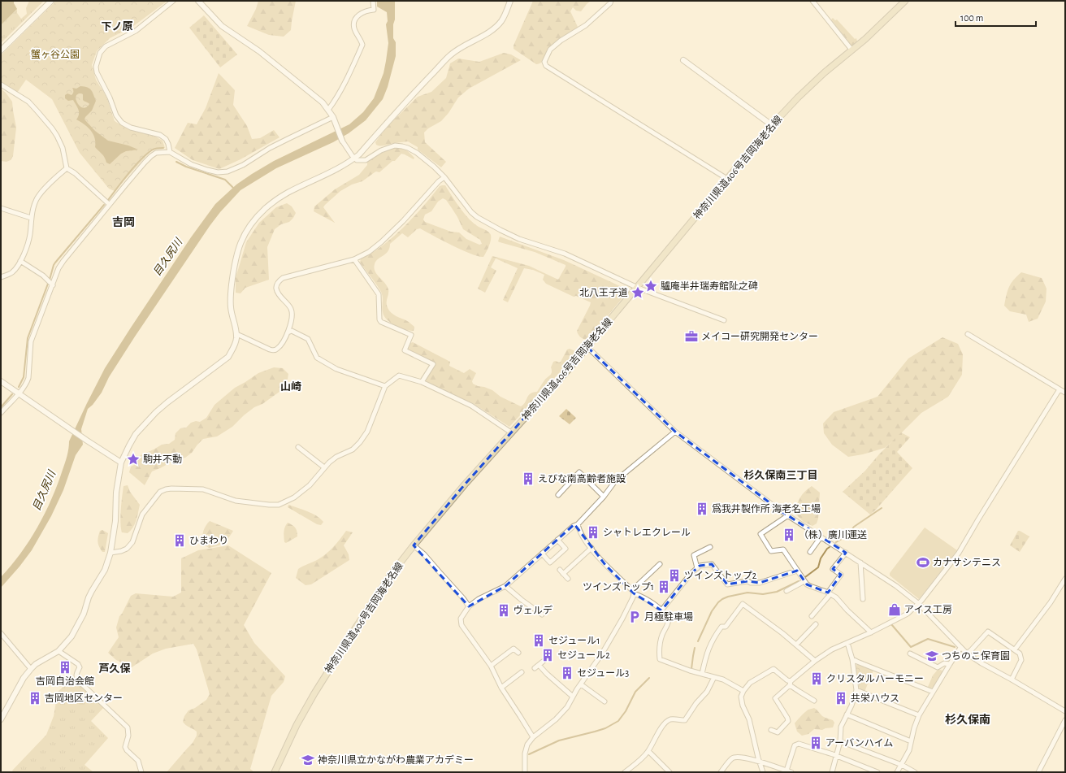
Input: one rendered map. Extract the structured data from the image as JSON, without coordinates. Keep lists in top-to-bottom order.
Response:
{
  "streets": {
    "main road": ["神奈川県道406号吉岡海老名線"]
  },
  "districts": [
    "下ノ原",
    "吉岡",
    "山崎",
    "杉久保南三丁目",
    "芦久保",
    "杉久保南"
  ],
  "water": ["目久尻川"],
  "parks": ["蟹ヶ谷公園"],
  "places": {
    "place": ["驢庵半井瑞寿館阯之碑", "北八王子道", "駒井不動"],
    "office": ["メイコー研究開発センター"],
    "building": [
      "えびな南高齢者施設",
      "爲我井製作所 海老名工場",
      "シャトレエクレール",
      "（株）廣川運送",
      "ひまわり",
      "ツインズトップ2",
      "ツインズトップ1",
      "ヴェルデ",
      "セジュール1",
      "セジュール2",
      "吉岡自治会館",
      "セジュール3",
      "クリスタルハーモニー",
      "吉岡地区センター",
      "共栄ハウス",
      "アーバンハイム"
    ],
    "sports": ["カナサシテニス"],
    "shop": ["アイス工房"],
    "parking": ["月極駐車場"],
    "school or university": ["つちのこ保育園", "神奈川県立かながわ農業アカデミー"]
  },
  "scale_bar": "100 m"
}
